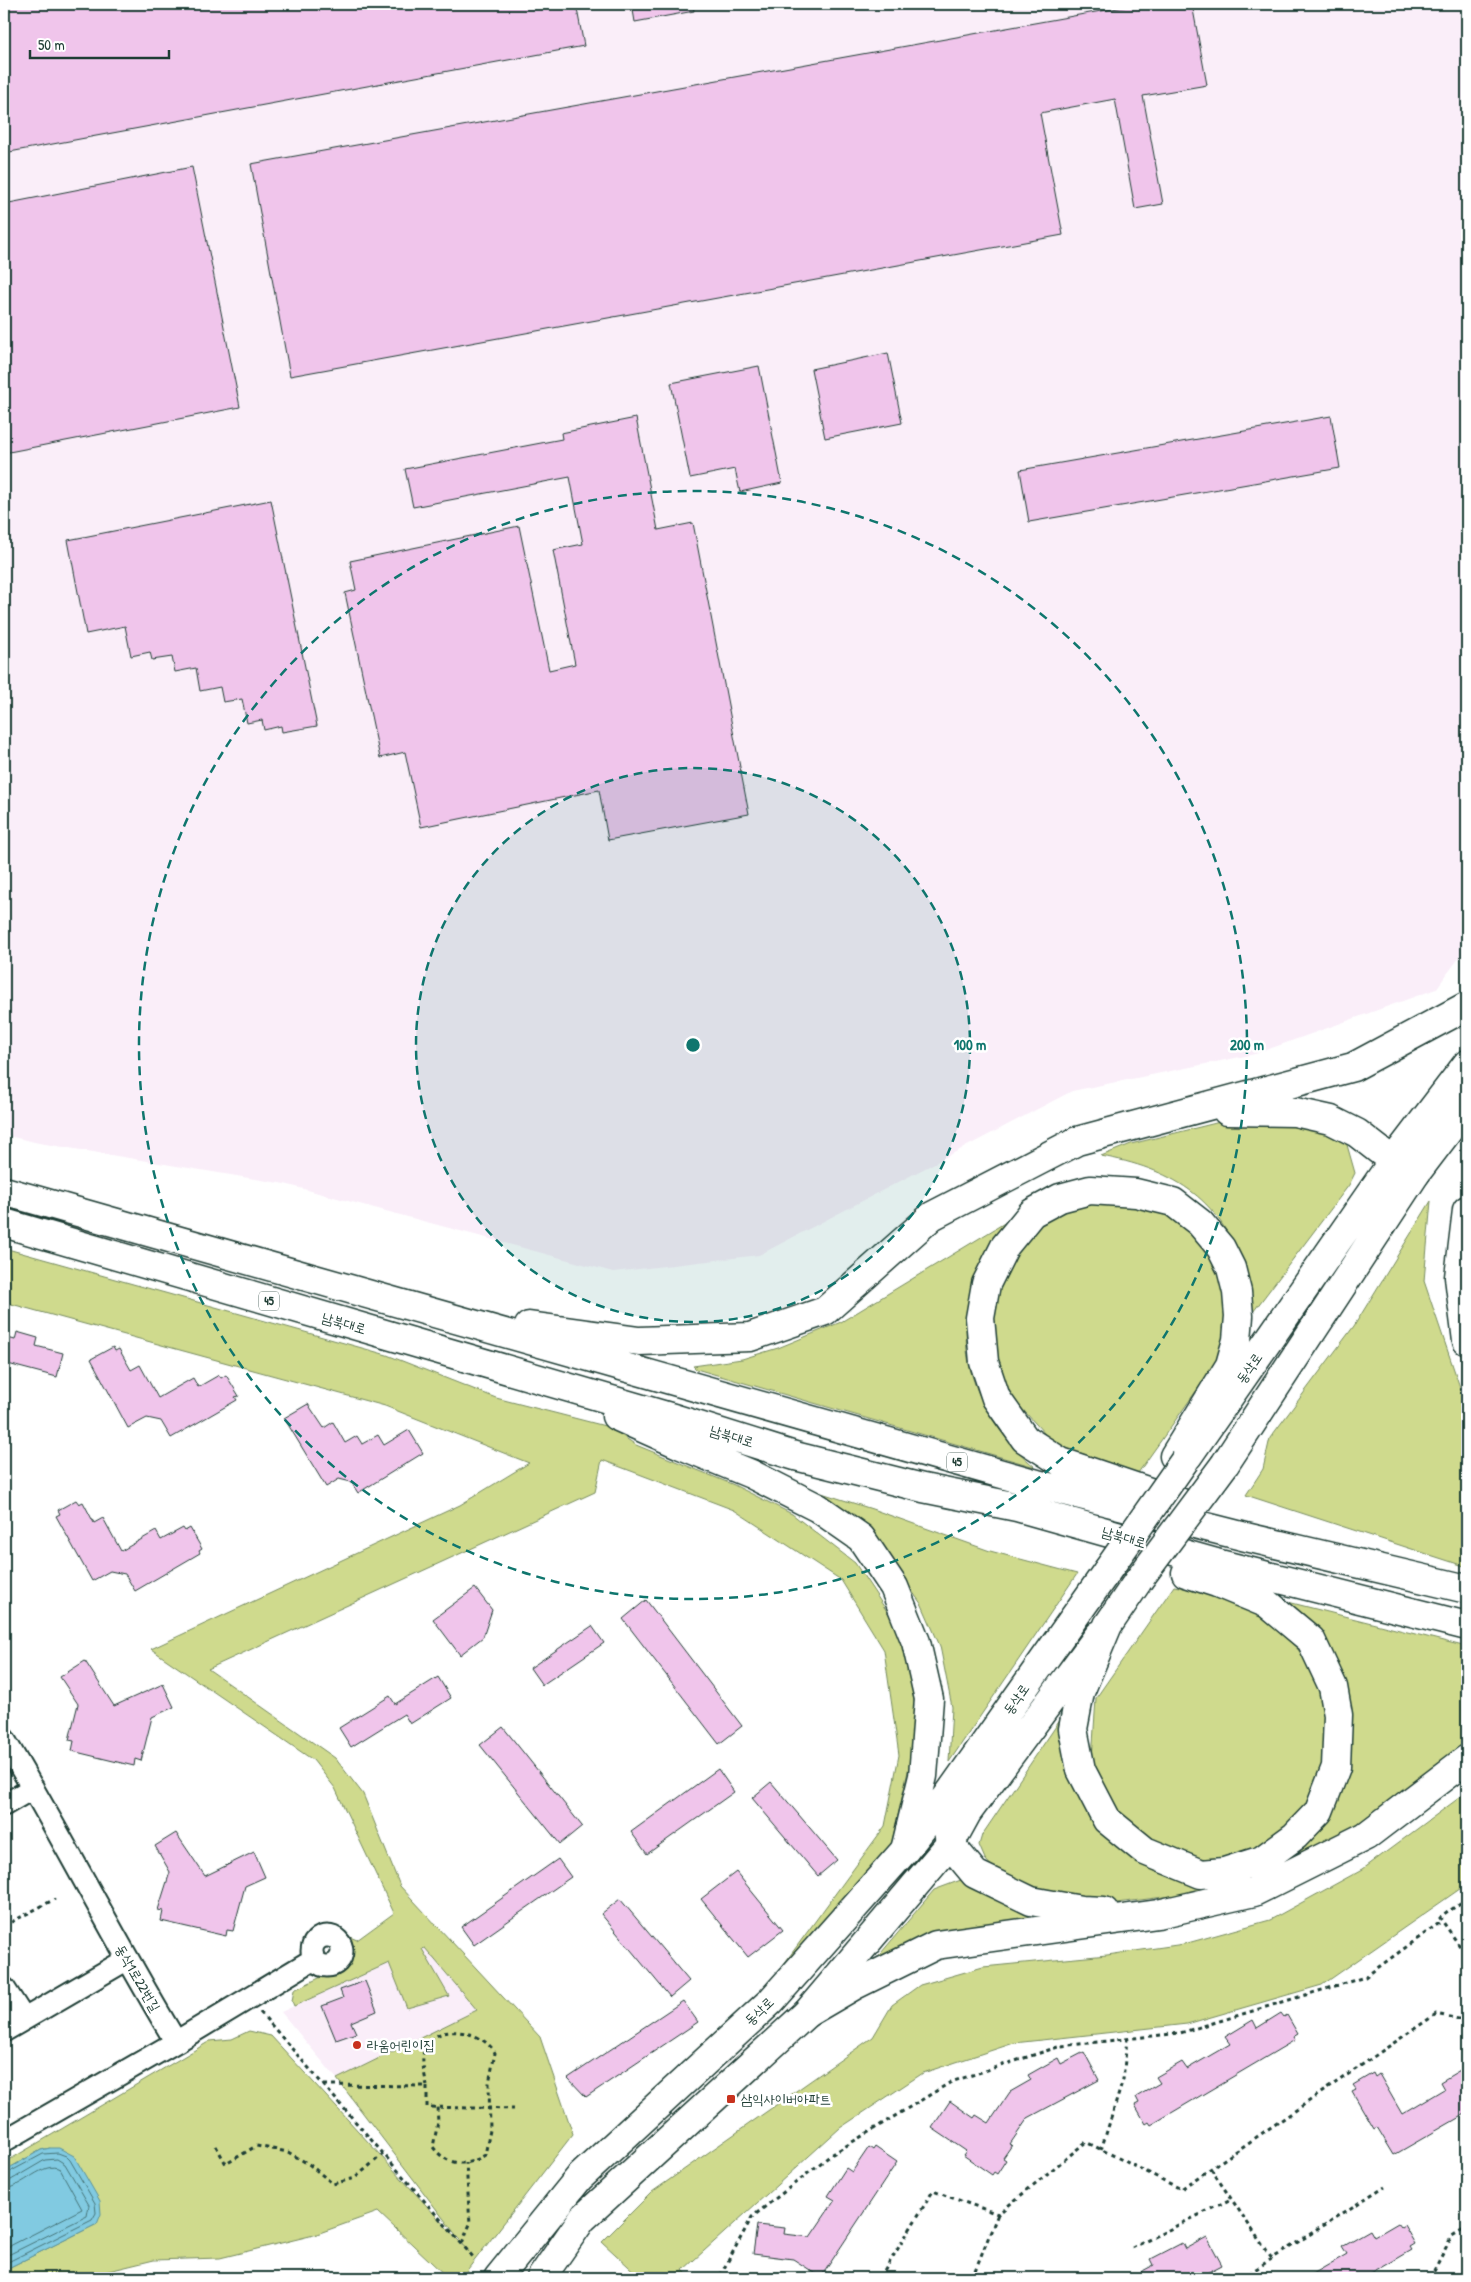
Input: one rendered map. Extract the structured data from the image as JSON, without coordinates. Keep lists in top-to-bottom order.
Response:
{
  "streets": {
    "main road": ["45", "남북대로", "동삭로"],
    "street": ["동삭1로22번길"]
  },
  "places": {
    "other": ["라움어린이집"],
    "transit": ["삼익사이버아파트"]
  },
  "scale_bar": "50 m",
  "rings": ["100 m", "200 m"]
}
